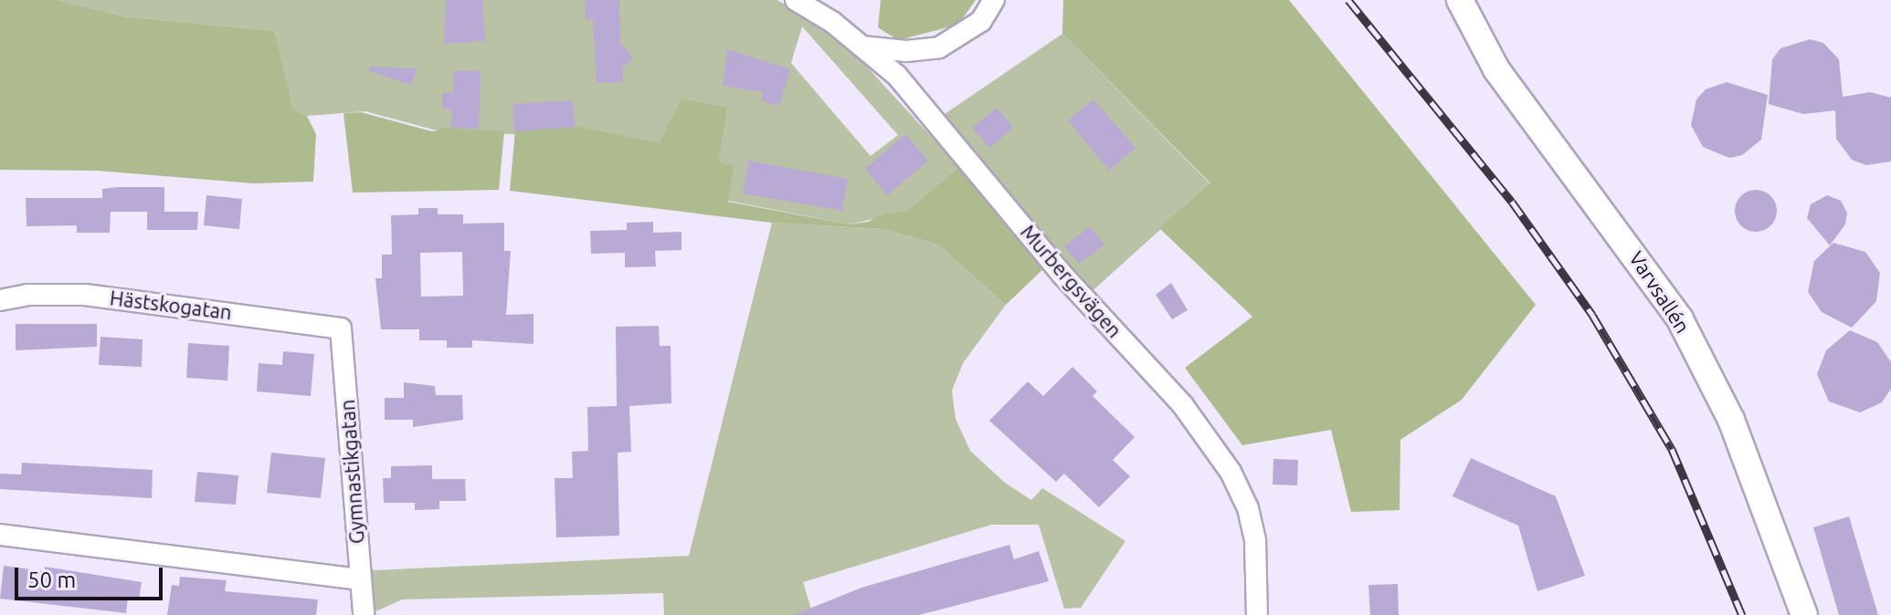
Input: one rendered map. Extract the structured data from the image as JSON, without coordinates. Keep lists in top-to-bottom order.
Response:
{
  "streets": {
    "street": [
      "Murbergsvägen",
      "Varvsallén",
      "Hästskogatan",
      "Gymnastikgatan"
    ]
  },
  "crossings": [
    ["Hästskogatan", "Gymnastikgatan"]
  ],
  "scale_bar": "50 m"
}
